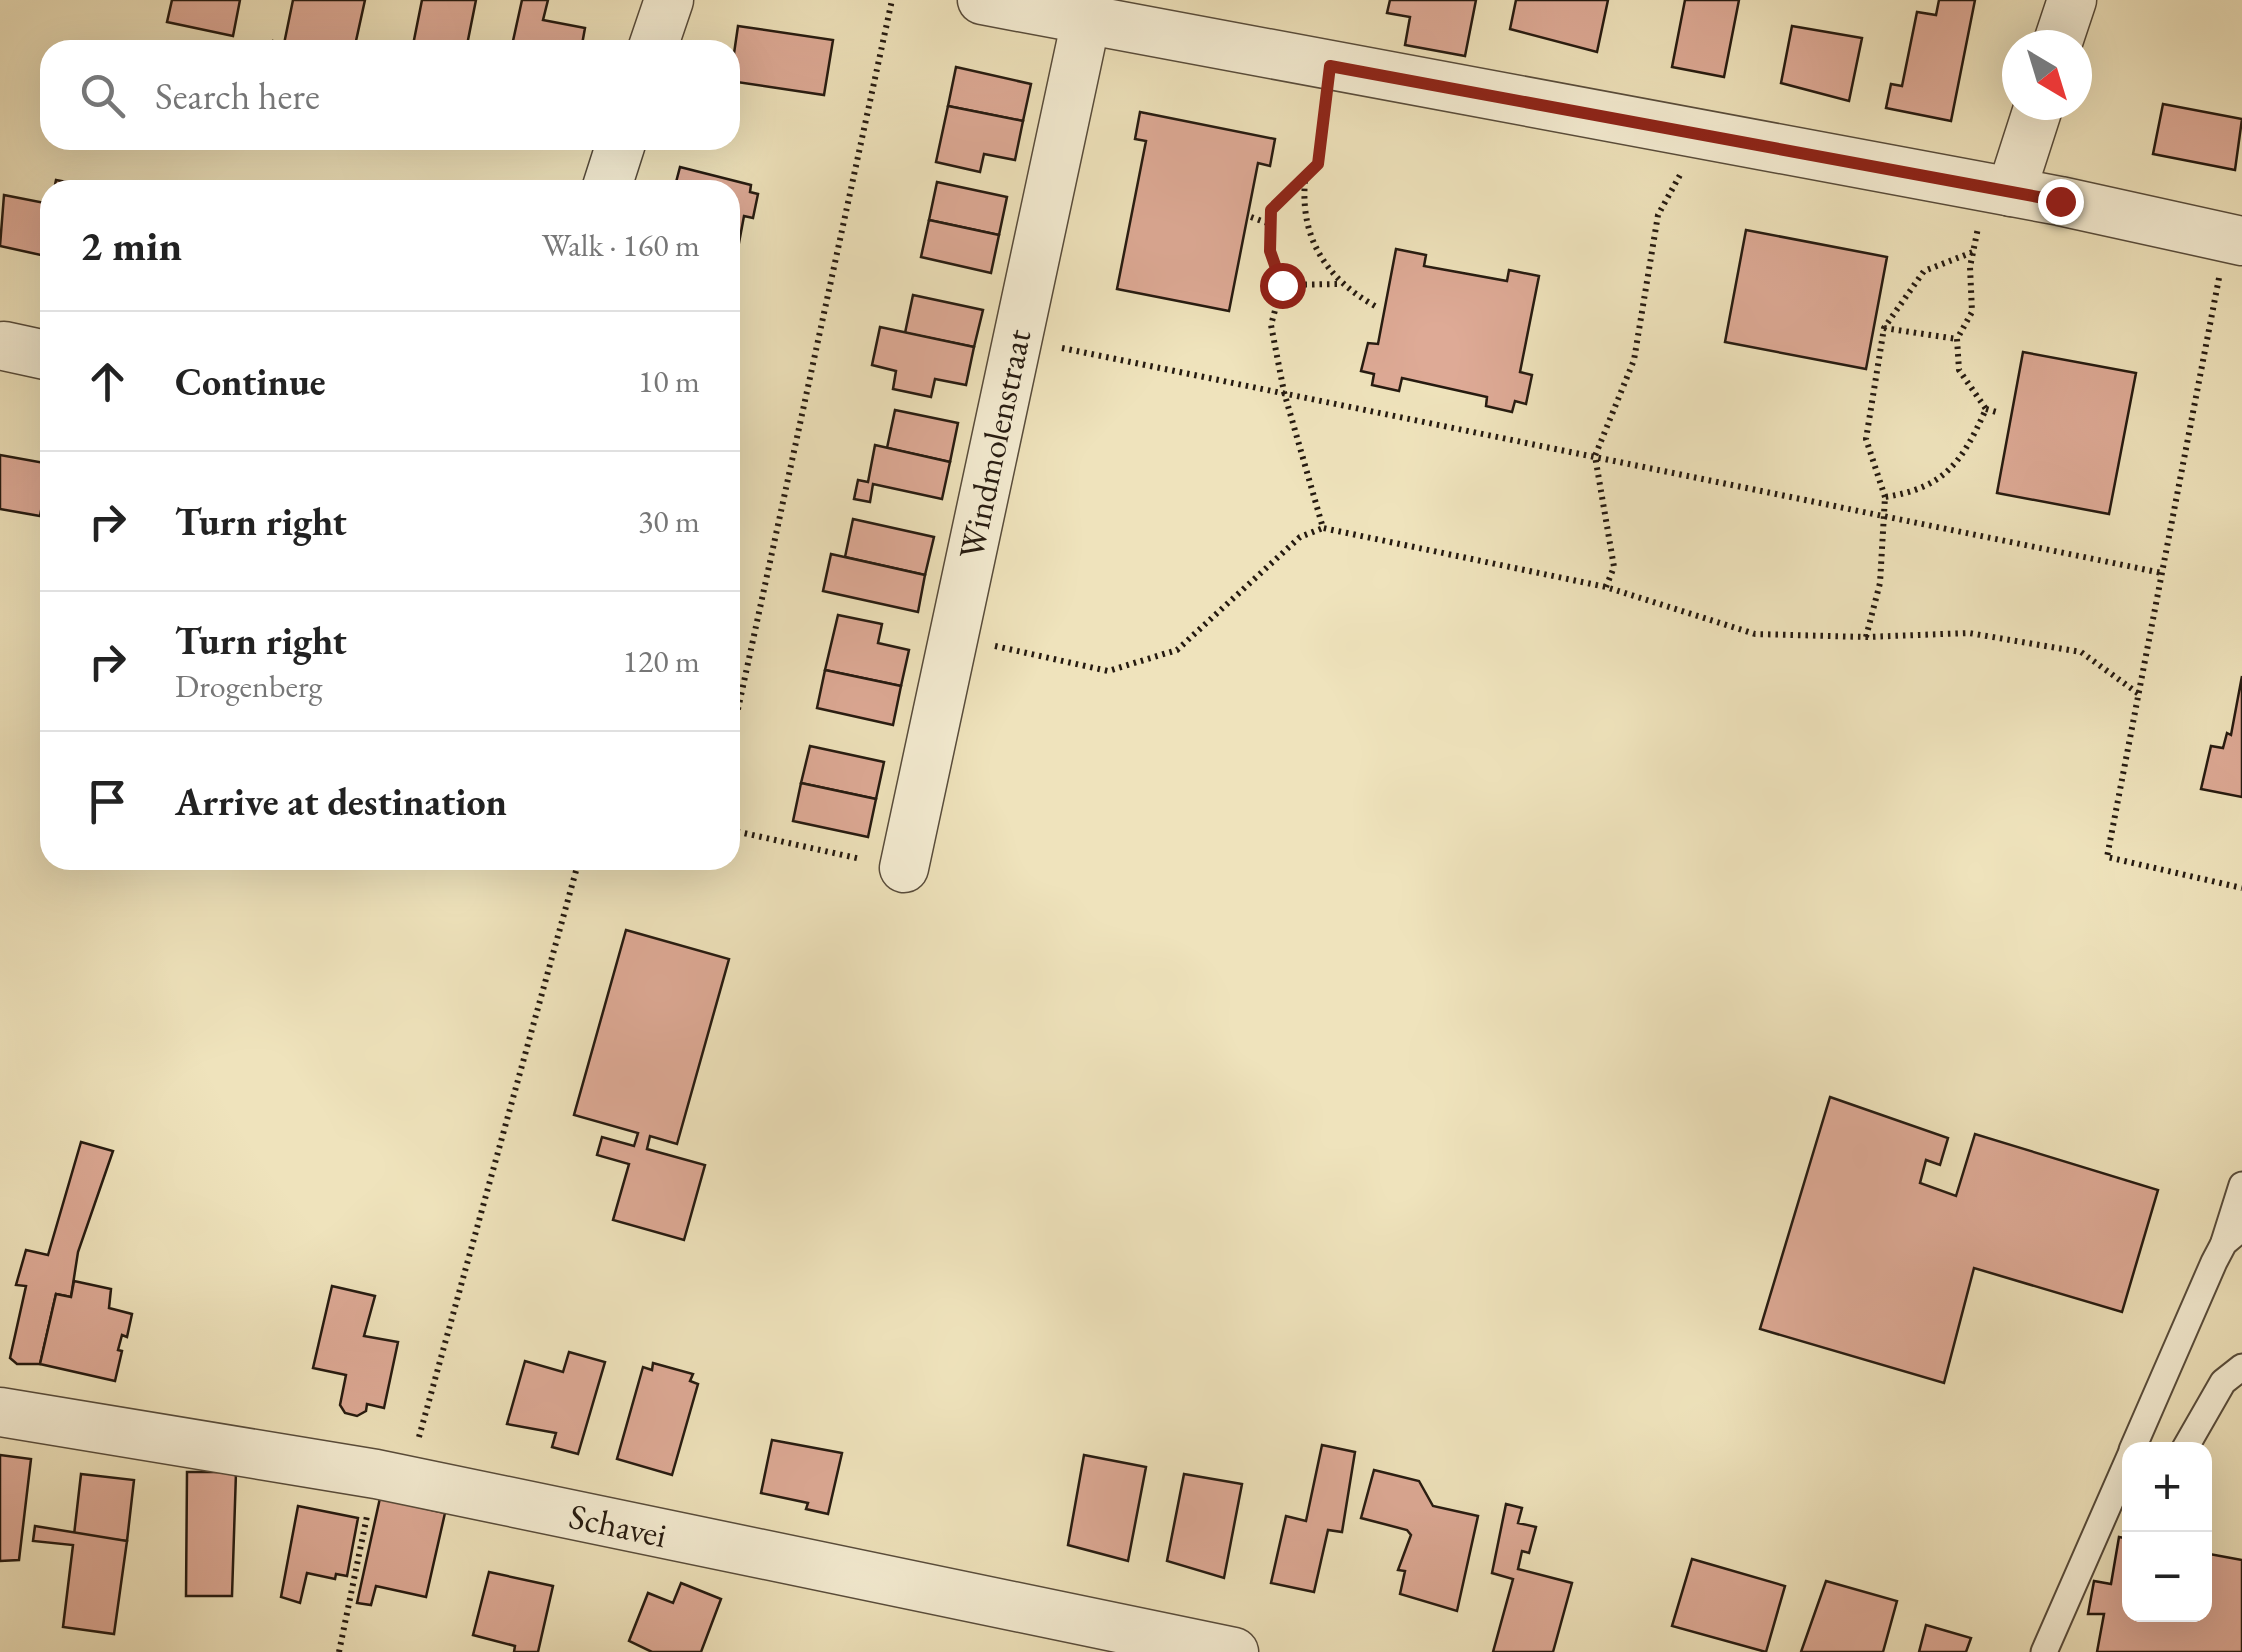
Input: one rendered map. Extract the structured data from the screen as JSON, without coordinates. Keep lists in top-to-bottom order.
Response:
{
  "streets": {
    "street": ["Windmolenstraat", "Schavei"]
  },
  "north": "bottom right",
  "page": {
    "search": "Search here",
    "heading": ["2 min", "Walk · 160 m"],
    "list": [
      ["Continue", "10 m"],
      ["Turn right", "30 m"],
      ["Turn right", "Drogenberg", "120 m"],
      "Arrive at destination"
    ],
    "map_buttons": ["+", "−"]
  }
}
